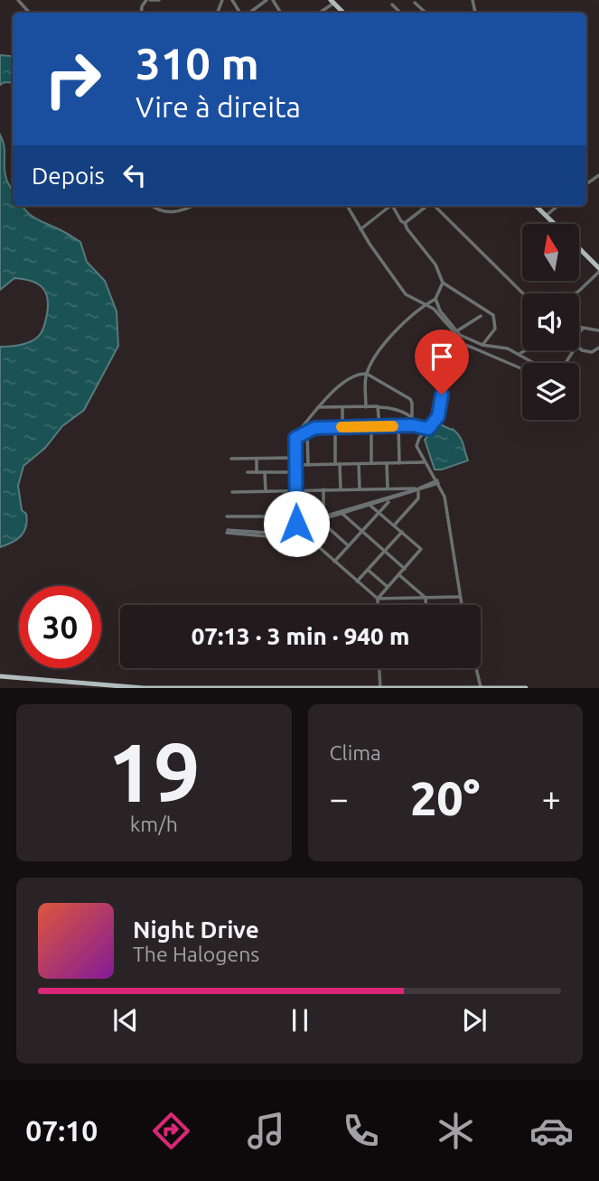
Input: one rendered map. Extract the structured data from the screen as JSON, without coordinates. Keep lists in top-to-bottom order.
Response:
{
  "north": "top",
  "page": {
    "turn": ["310 m", "Vire à direita"],
    "then": "Depois",
    "limit": "30",
    "trip": "07:13 · 3 min · 940 m",
    "tile": [
      ["19", "km/h"],
      "Clima"
    ],
    "heat": ["−", "20°", "+"],
    "song": ["Night Drive", "The Halogens"],
    "tabs": "07:10"
  }
}
